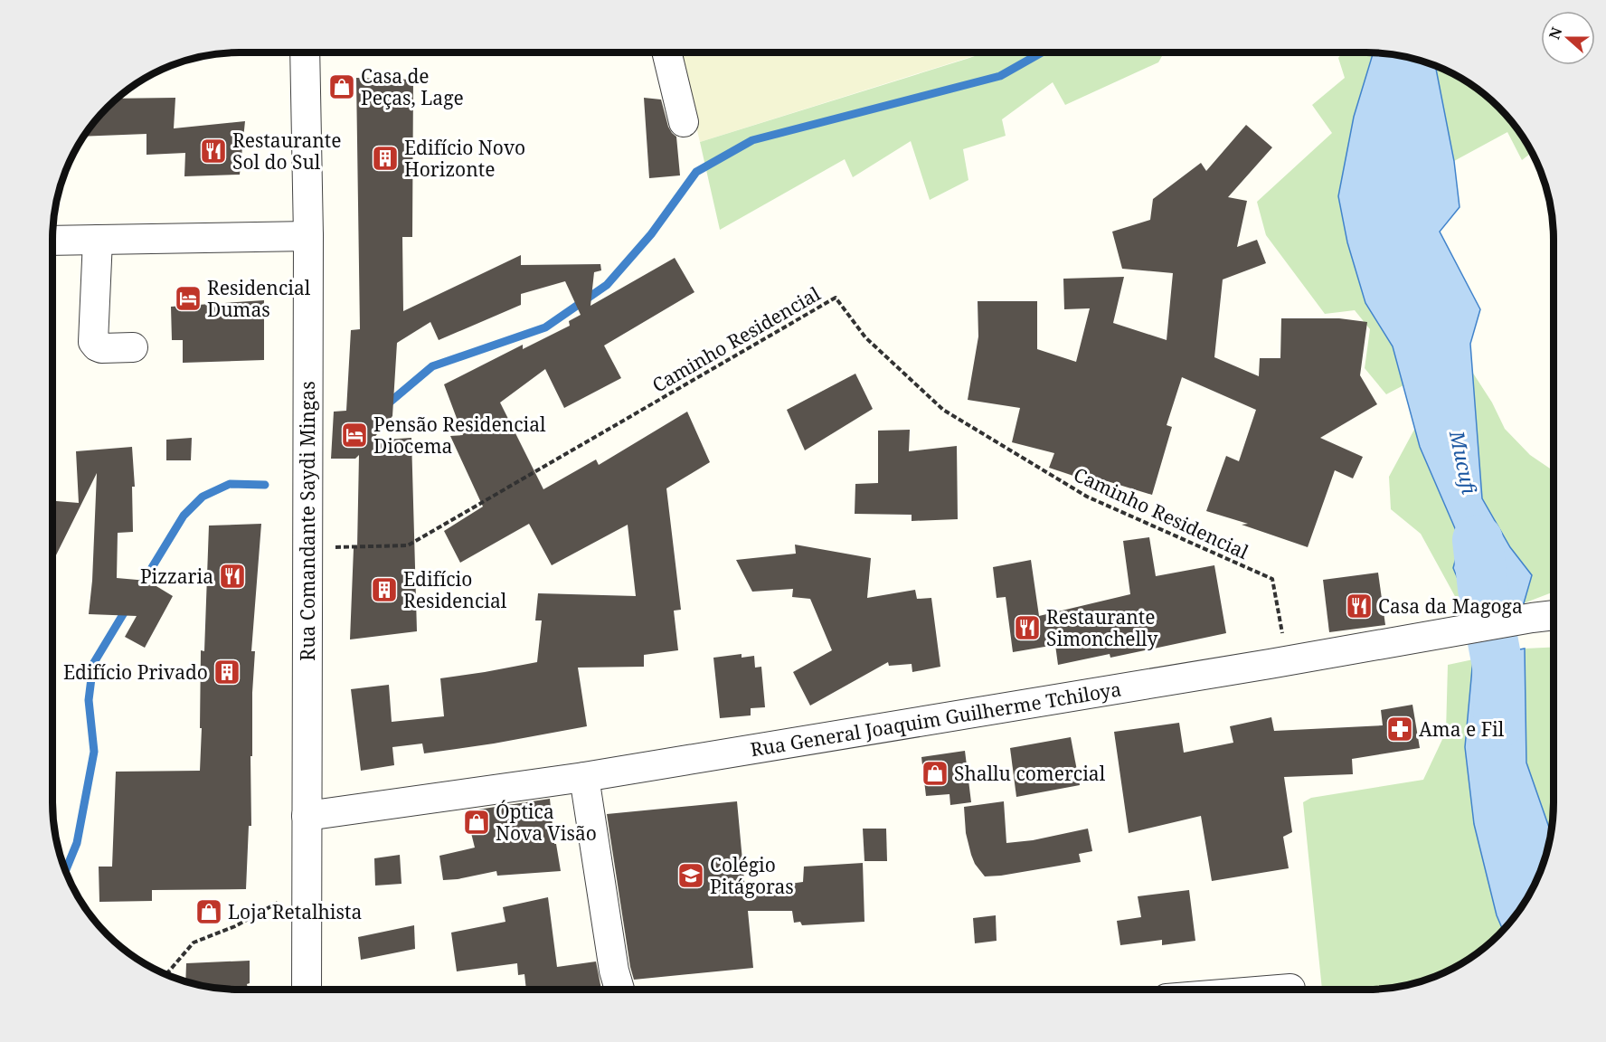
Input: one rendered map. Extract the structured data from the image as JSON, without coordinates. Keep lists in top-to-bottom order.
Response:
{
  "streets": {
    "street": ["Rua Comandante Saydi Mingas", "Rua General Joaquim Guilherme Tchiloya"],
    "path": ["Caminho Residencial"]
  },
  "crossings": [
    ["Caminho Residencial", "Rua Comandante Saydi Mingas"],
    ["Caminho Residencial", "Rua General Joaquim Guilherme Tchiloya"],
    ["Rua Comandante Saydi Mingas", "Rua General Joaquim Guilherme Tchiloya"]
  ],
  "water": ["Mucufi"],
  "places": {
    "shop": [
      "Casa de Peças, Lage",
      "Shallu comercial",
      "Óptica Nova Visão",
      "Loja Retalhista"
    ],
    "restaurant": [
      "Restaurante Sol do Sul",
      "Pizzaria",
      "Casa da Magoga",
      "Restaurante Simonchelly"
    ],
    "building": ["Edifício Novo Horizonte", "Edifício Residencial", "Edifício Privado"],
    "hotel": ["Residencial Dumas", "Pensão Residencial Diocema"],
    "pharmacy": ["Ama e Fil"],
    "school or university": ["Colégio Pitágoras"]
  },
  "north": "left"
}
